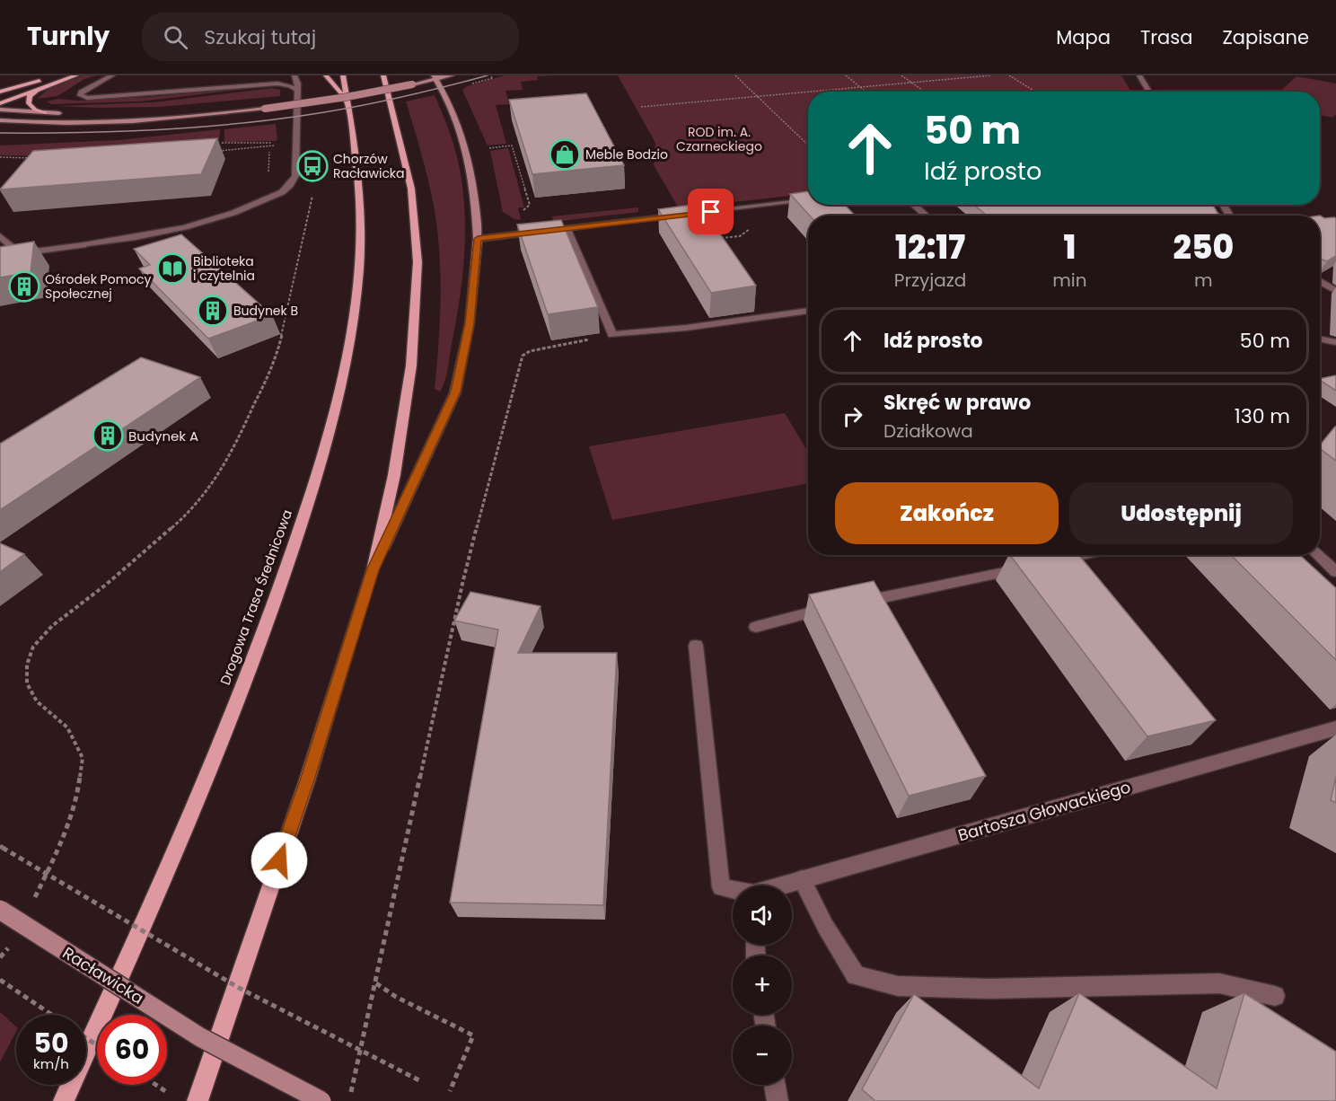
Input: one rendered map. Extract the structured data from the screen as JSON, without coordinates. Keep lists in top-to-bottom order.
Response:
{
  "streets": {
    "main road": ["Drogowa Trasa Średnicowa"],
    "street": ["Bartosza Głowackiego", "Racławicka"]
  },
  "parks": ["ROD im. A. Czarneckiego"],
  "places": {
    "shop": ["Meble Bodzio"],
    "bus stop": ["Chorzów Racławicka"],
    "library": ["Biblioteka i czytelnia"],
    "building": ["Ośrodek Pomocy Społecznej", "Budynek B", "Budynek A"]
  },
  "page": {
    "header": "Turnly",
    "search": "Szukaj tutaj",
    "nav": ["Mapa", "Trasa", "Zapisane"],
    "turn": ["50 m", "Idź prosto"],
    "eta": [
      "12:17",
      "Przyjazd",
      "1",
      "min",
      "250",
      "m"
    ],
    "list": [
      {
        "name": "Idź prosto",
        "value": "50 m"
      },
      {
        "name": "Skręć w prawo",
        "note": "Działkowa",
        "value": "130 m"
      }
    ],
    "buttons": ["Zakończ", "Udostępnij"],
    "map_buttons": ["+", "−"],
    "speed": "50 km/h",
    "limit": "60"
  }
}
